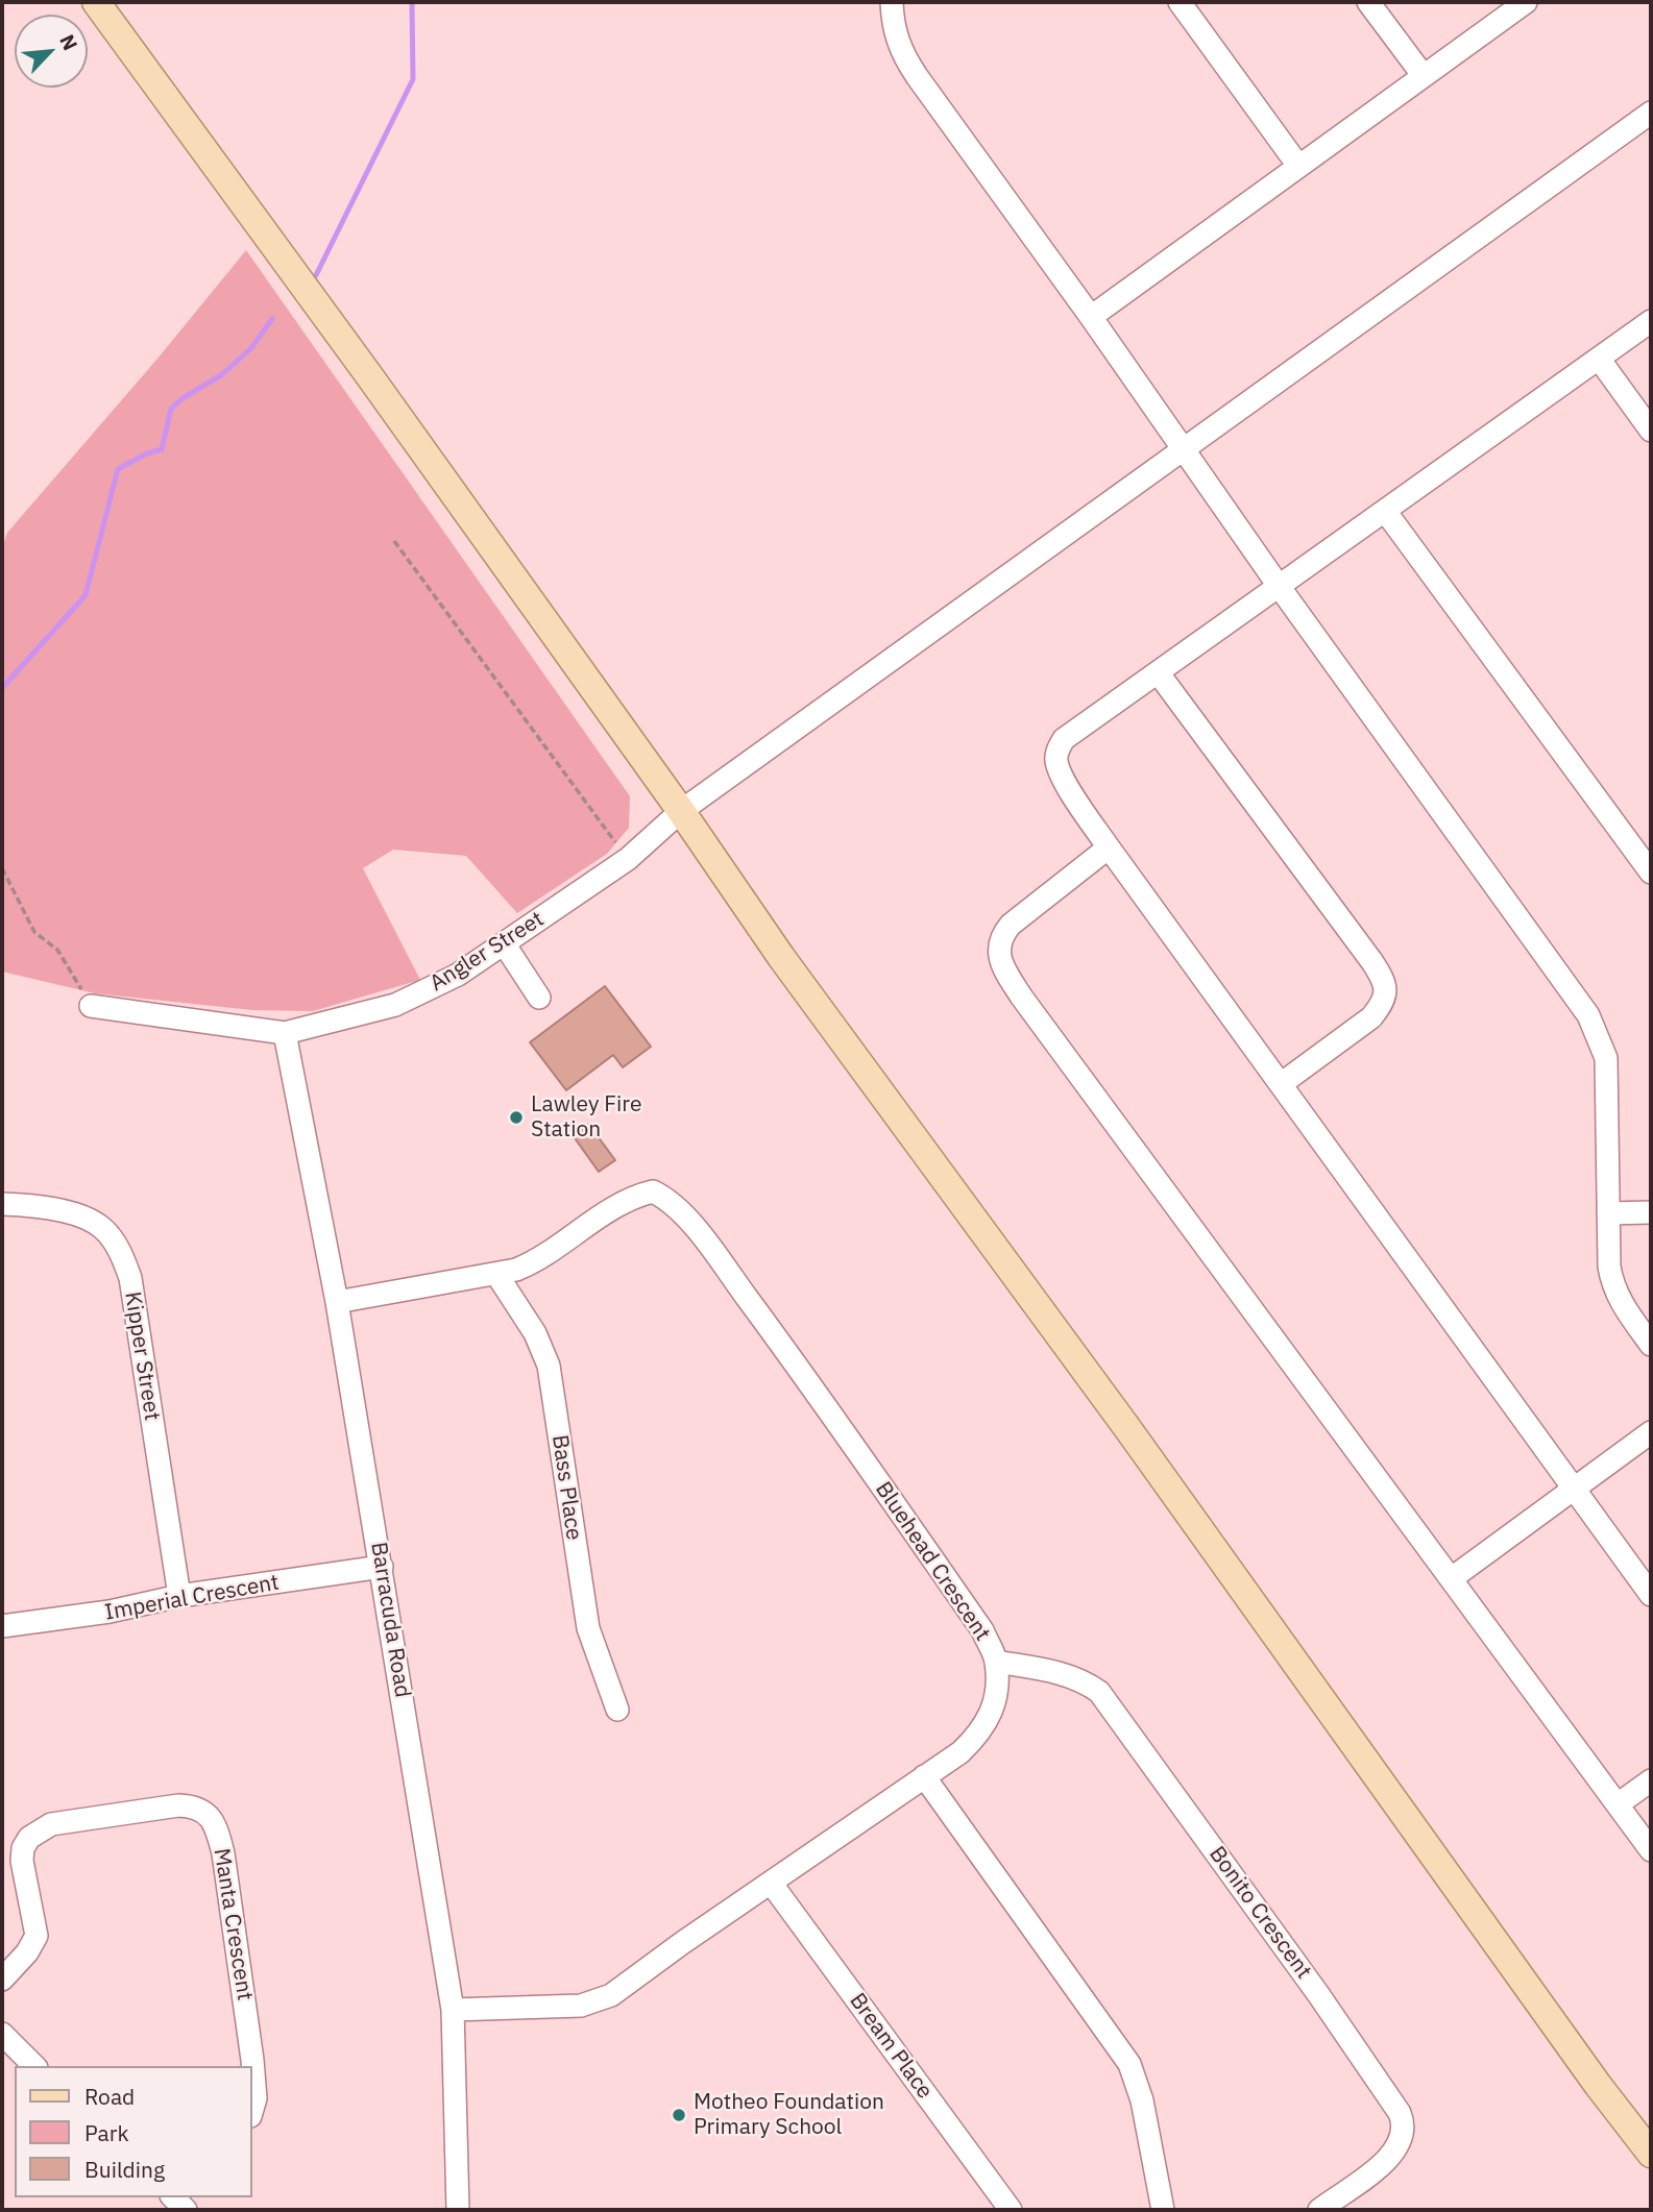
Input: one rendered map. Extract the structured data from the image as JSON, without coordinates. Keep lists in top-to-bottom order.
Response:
{
  "streets": {
    "street": [
      "Angler Street",
      "Kipper Street",
      "Bass Place",
      "Bluehead Crescent",
      "Imperial Crescent",
      "Barracuda Road",
      "Bonito Crescent",
      "Manta Crescent",
      "Bream Place"
    ]
  },
  "crossings": [
    ["Angler Street", "Barracuda Road"],
    ["Kipper Street", "Imperial Crescent"],
    ["Bass Place", "Bluehead Crescent"],
    ["Bluehead Crescent", "Barracuda Road"],
    ["Bluehead Crescent", "Bonito Crescent"],
    ["Bluehead Crescent", "Bream Place"],
    ["Imperial Crescent", "Barracuda Road"]
  ],
  "places": ["Lawley Fire Station", "Motheo Foundation Primary School"],
  "legend": ["Road", "Park", "Building"],
  "north": "top right"
}
